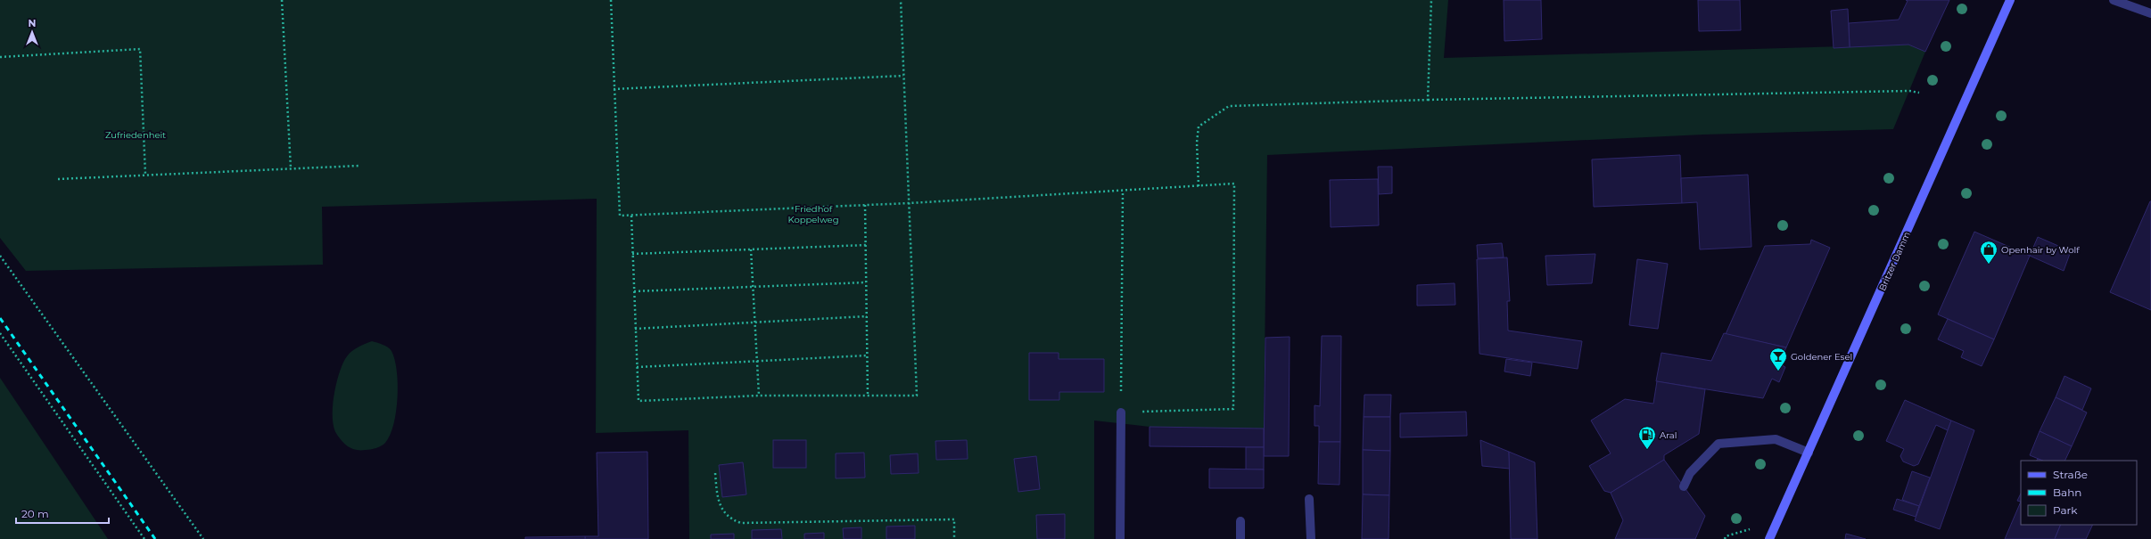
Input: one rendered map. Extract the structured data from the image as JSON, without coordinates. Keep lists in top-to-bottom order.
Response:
{
  "streets": {
    "main road": ["Britzer Damm"]
  },
  "parks": ["Zufriedenheit", "Friedhof Koppelweg"],
  "places": {
    "shop": ["Openhair by Wolf"],
    "bar": ["Goldener Esel"],
    "fuel station": ["Aral"]
  },
  "legend": ["Straße", "Bahn", "Park"],
  "scale_bar": "20 m",
  "north": "top"
}
